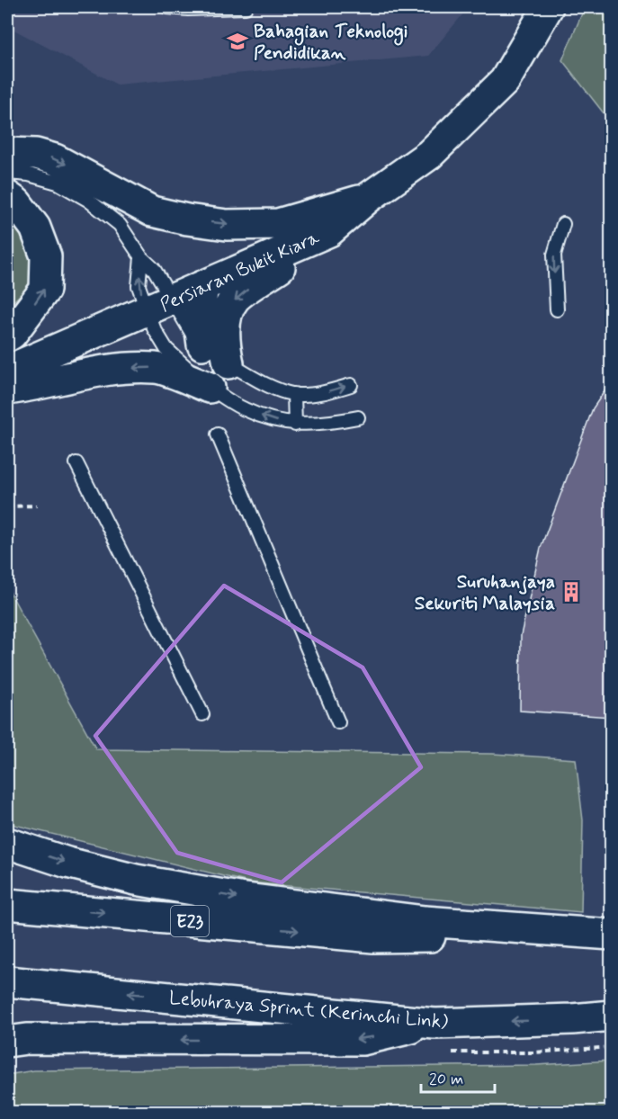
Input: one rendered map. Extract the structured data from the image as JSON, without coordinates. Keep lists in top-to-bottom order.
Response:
{
  "streets": {
    "main road": ["Persiaran Bukit Kiara", "E23", "Lebuhraya Sprint (Kerinchi Link)"]
  },
  "places": {
    "school or university": ["Bahagian Teknologi Pendidikan"],
    "building": ["Suruhanjaya Sekuriti Malaysia"]
  },
  "scale_bar": "20 m"
}
